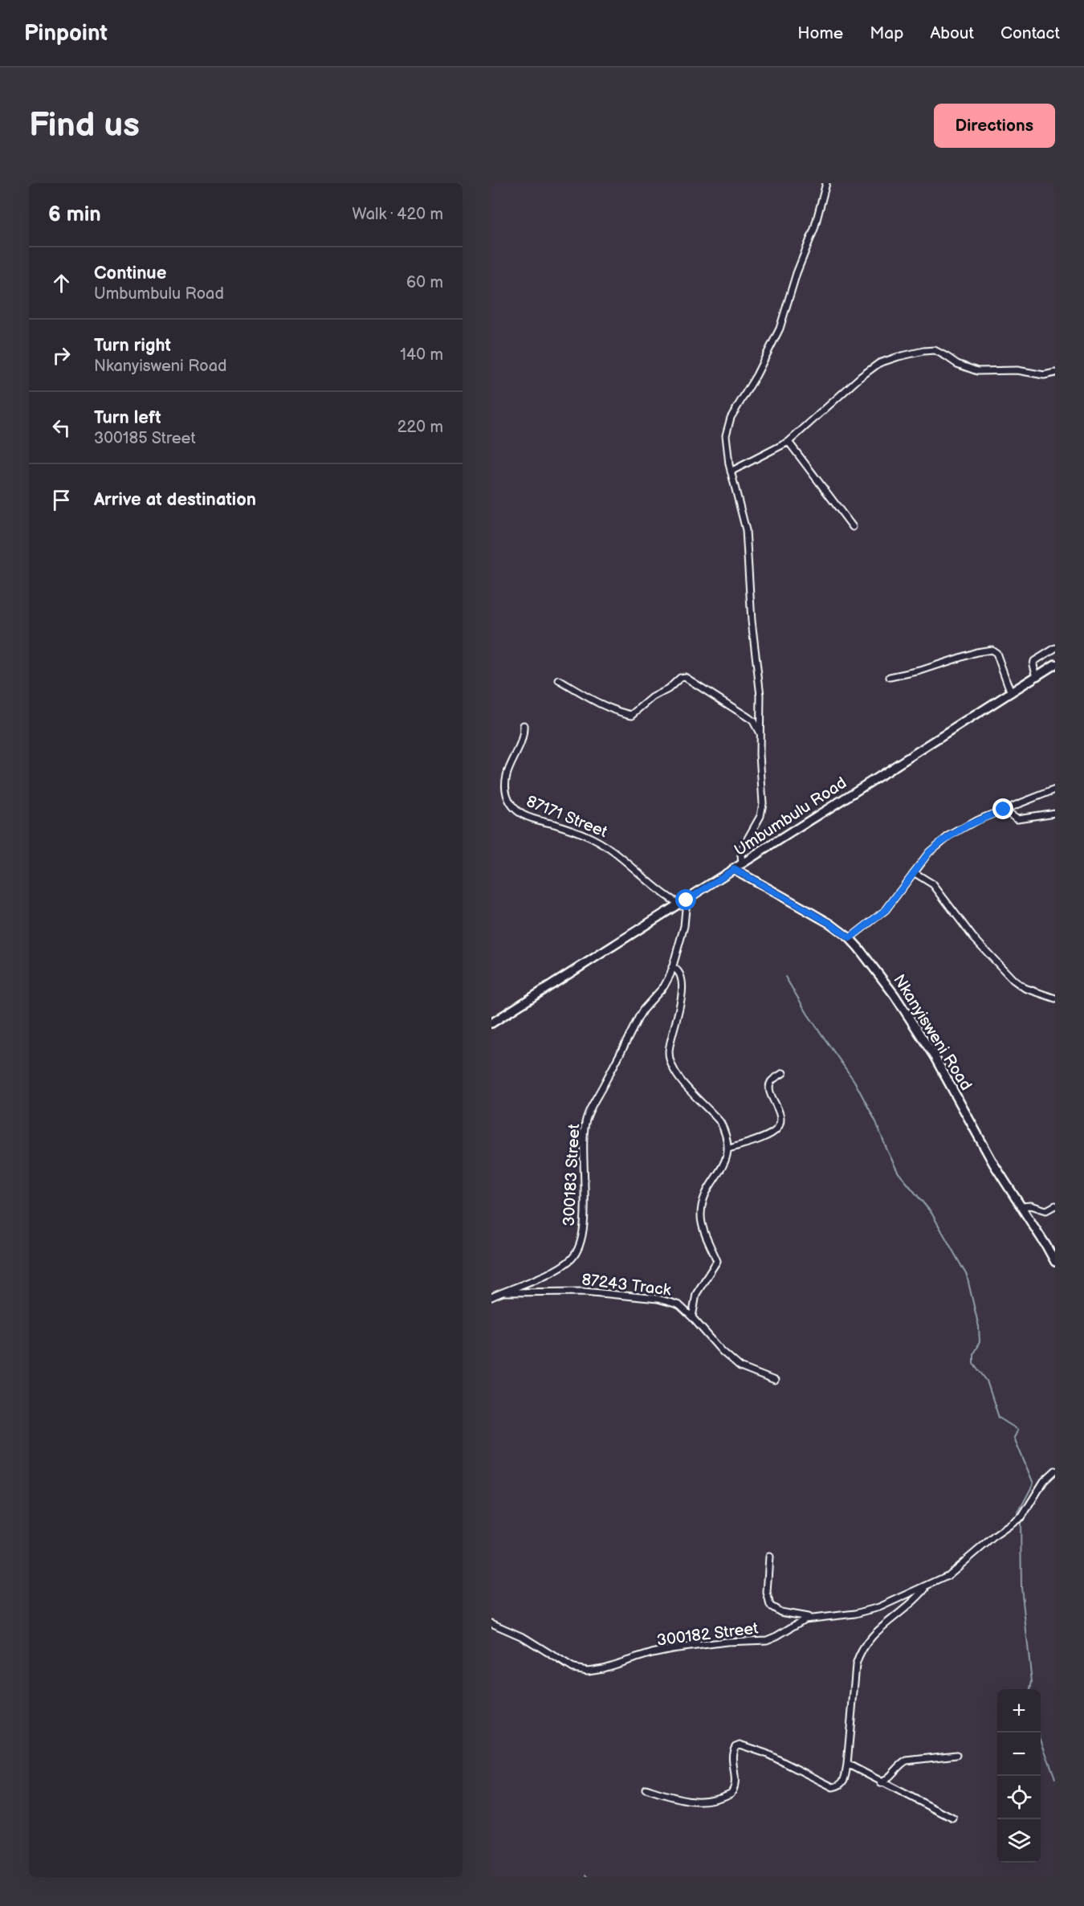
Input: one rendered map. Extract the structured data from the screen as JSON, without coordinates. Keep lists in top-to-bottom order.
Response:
{
  "streets": {
    "main road": ["Umbumbulu Road", "Nkanyisweni Road"],
    "street": [
      "87171 Street",
      "300183 Street",
      "87243 Track",
      "300182 Street"
    ]
  },
  "crossings": [
    ["87171 Street", "Umbumbulu Road"],
    ["Umbumbulu Road", "Nkanyisweni Road"],
    ["300183 Street", "87243 Track"]
  ],
  "page": {
    "header": "Pinpoint",
    "nav": [
      "Home",
      "Map",
      "About",
      "Contact"
    ],
    "buttons": "Directions",
    "title": "Find us",
    "heading": ["6 min", "Walk · 420 m"],
    "list": [
      ["Continue", "Umbumbulu Road", "60 m"],
      ["Turn right", "Nkanyisweni Road", "140 m"],
      ["Turn left", "300185 Street", "220 m"],
      "Arrive at destination"
    ],
    "map_buttons": ["+", "−"]
  }
}
